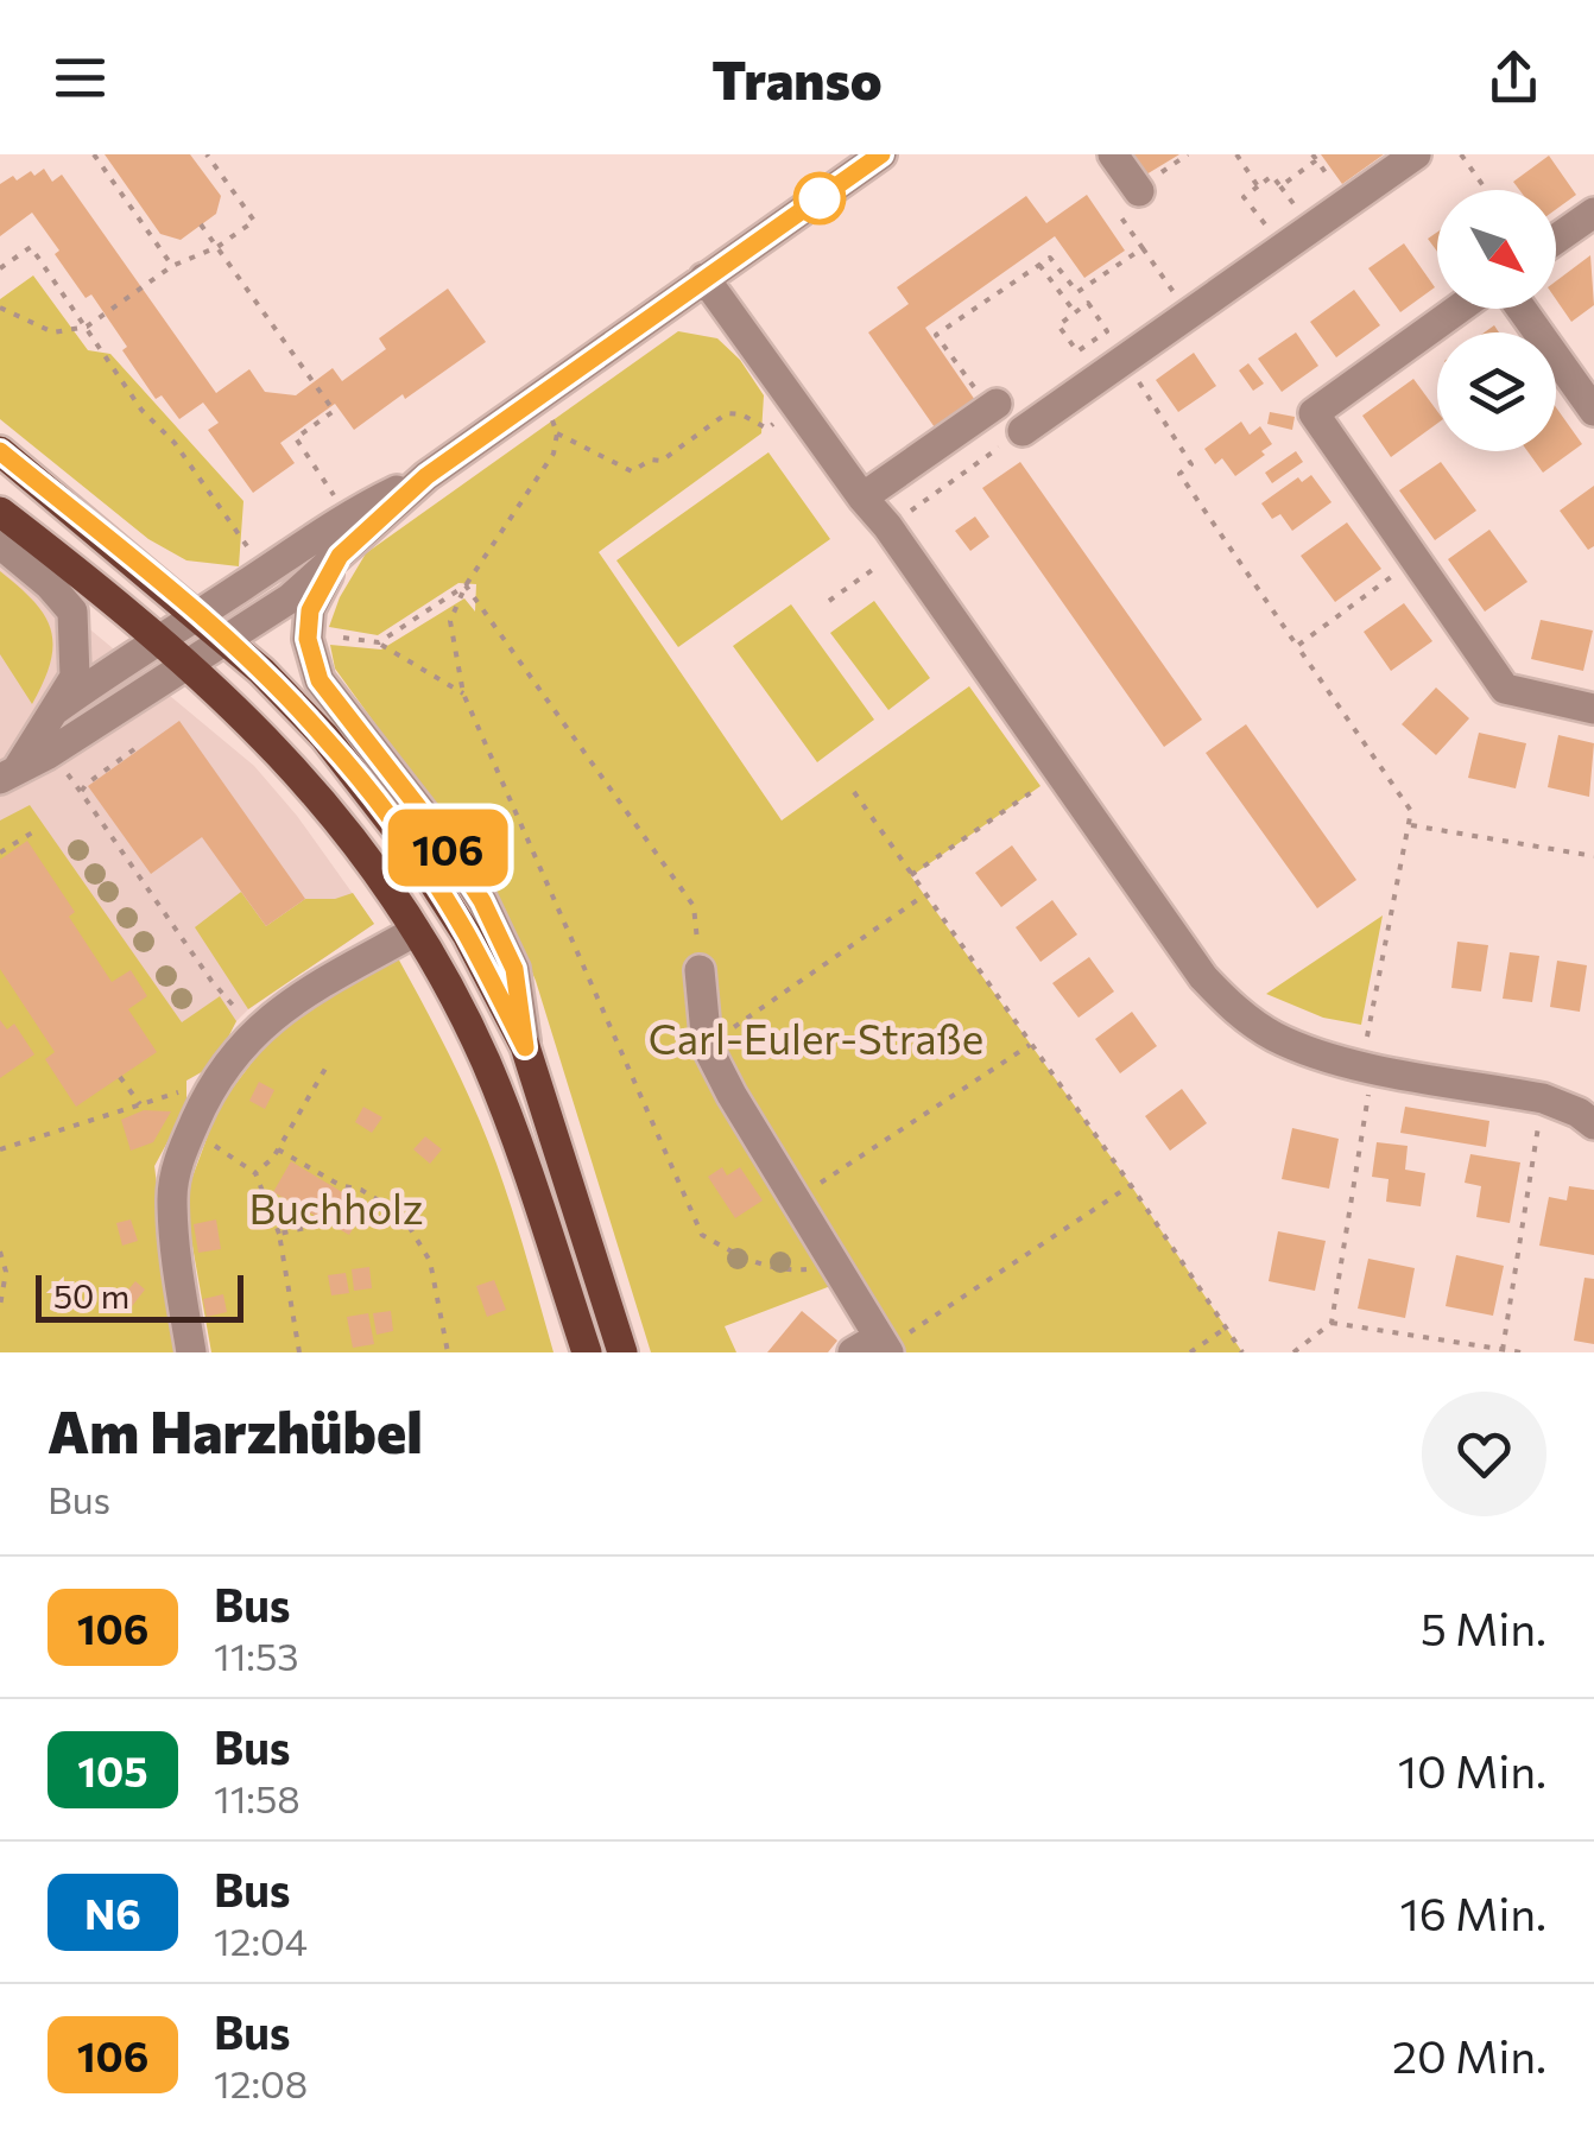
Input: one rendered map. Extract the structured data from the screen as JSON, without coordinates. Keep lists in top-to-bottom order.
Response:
{
  "parks": ["Carl-Euler-Straße", "Buchholz"],
  "lines": ["bus line 106"],
  "scale_bar": "50 m",
  "north": "bottom right",
  "page": {
    "header": "Transo",
    "on_map": "106",
    "scale": "50 m",
    "heading": ["Am Harzhübel", "Bus"],
    "list": [
      {
        "mark": "106",
        "name": "Bus",
        "note": "11:53",
        "value": "5 Min."
      },
      {
        "mark": "105",
        "name": "Bus",
        "note": "11:58",
        "value": "10 Min."
      },
      {
        "mark": "N6",
        "name": "Bus",
        "note": "12:04",
        "value": "16 Min."
      },
      {
        "mark": "106",
        "name": "Bus",
        "note": "12:08",
        "value": "20 Min."
      }
    ]
  }
}
